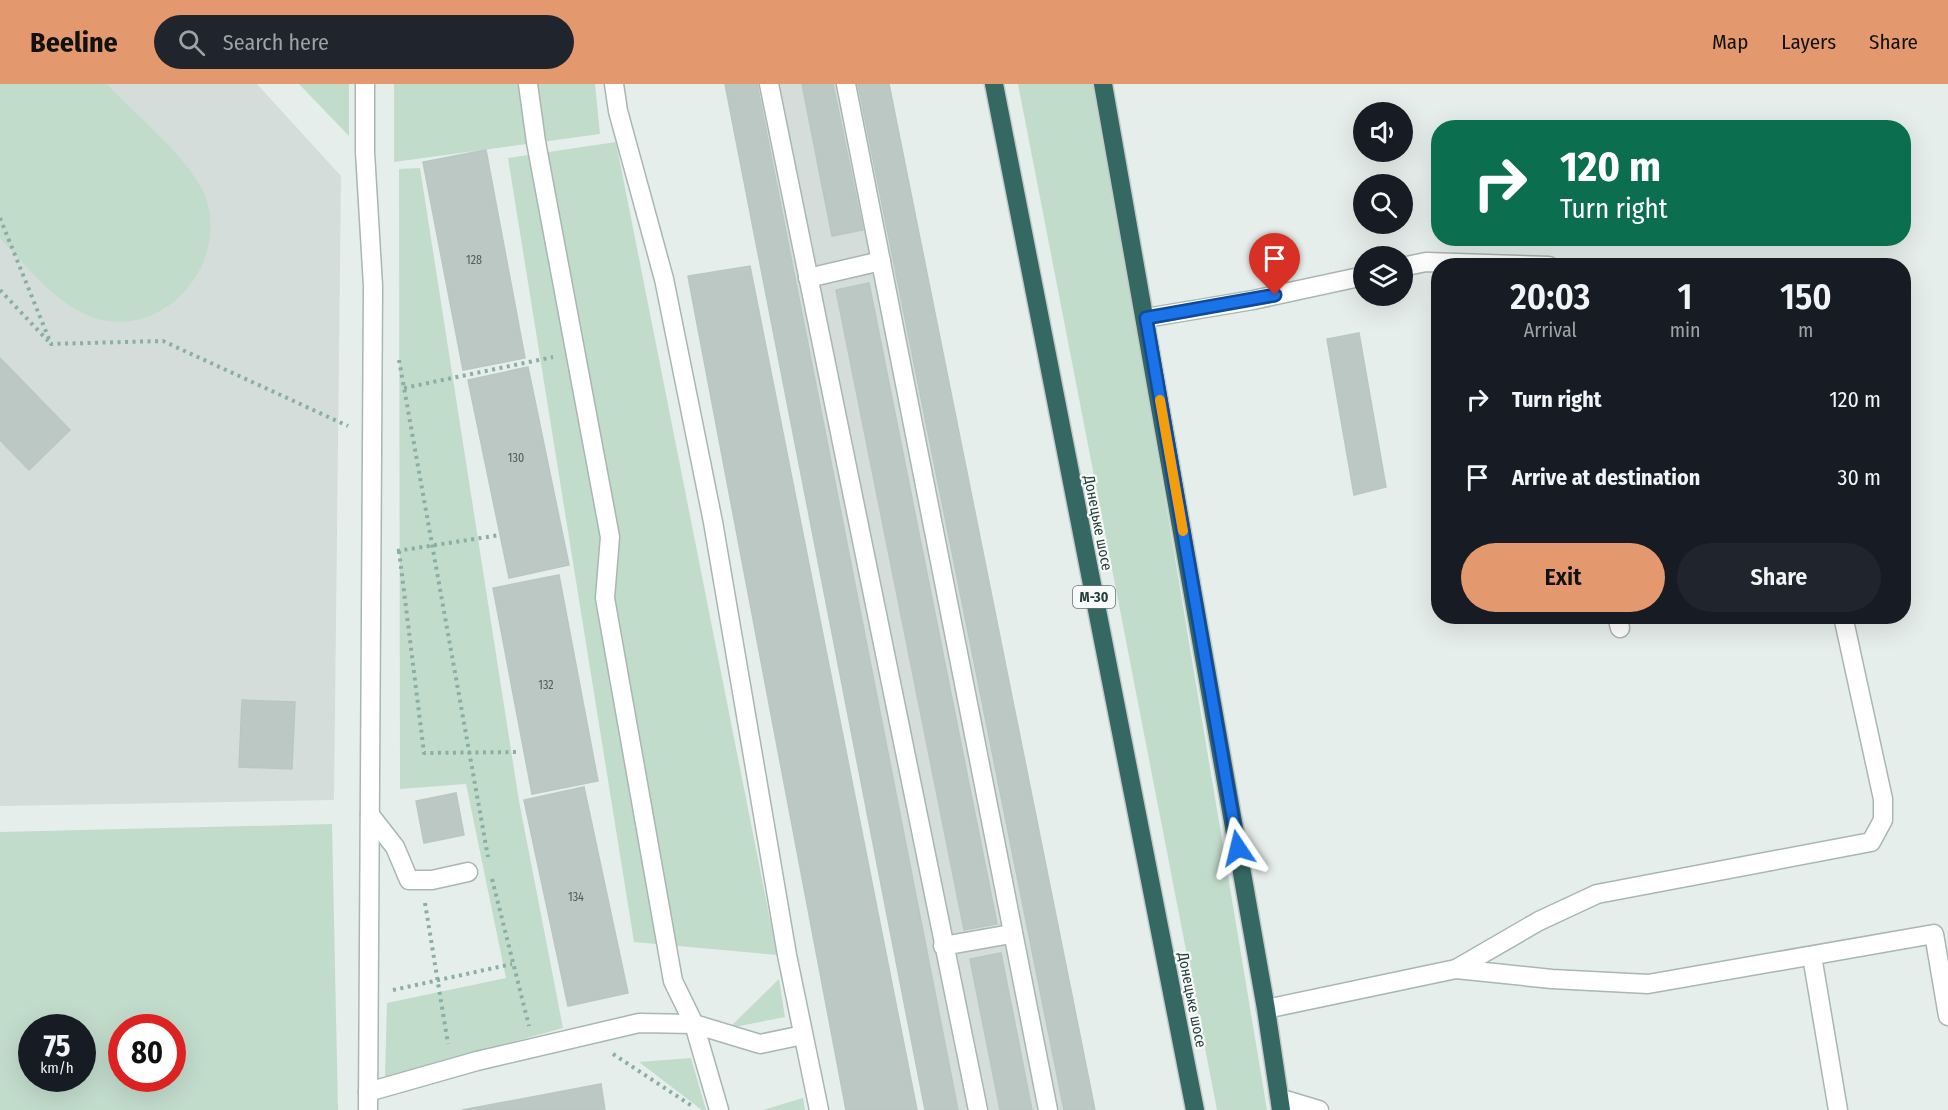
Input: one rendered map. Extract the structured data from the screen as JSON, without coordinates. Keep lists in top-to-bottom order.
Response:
{
  "streets": {
    "highway": ["Донецьке шосе", "М-30"]
  },
  "house_numbers": [
    "128",
    "130",
    "132",
    "134"
  ],
  "page": {
    "header": "Beeline",
    "search": "Search here",
    "nav": ["Map", "Layers", "Share"],
    "turn": ["120 m", "Turn right"],
    "eta": [
      "20:03",
      "Arrival",
      "1",
      "min",
      "150",
      "m"
    ],
    "list": [
      {
        "name": "Turn right",
        "value": "120 m"
      },
      {
        "name": "Arrive at destination",
        "value": "30 m"
      }
    ],
    "buttons": ["Exit", "Share"],
    "speed": "75 km/h",
    "limit": "80"
  }
}
